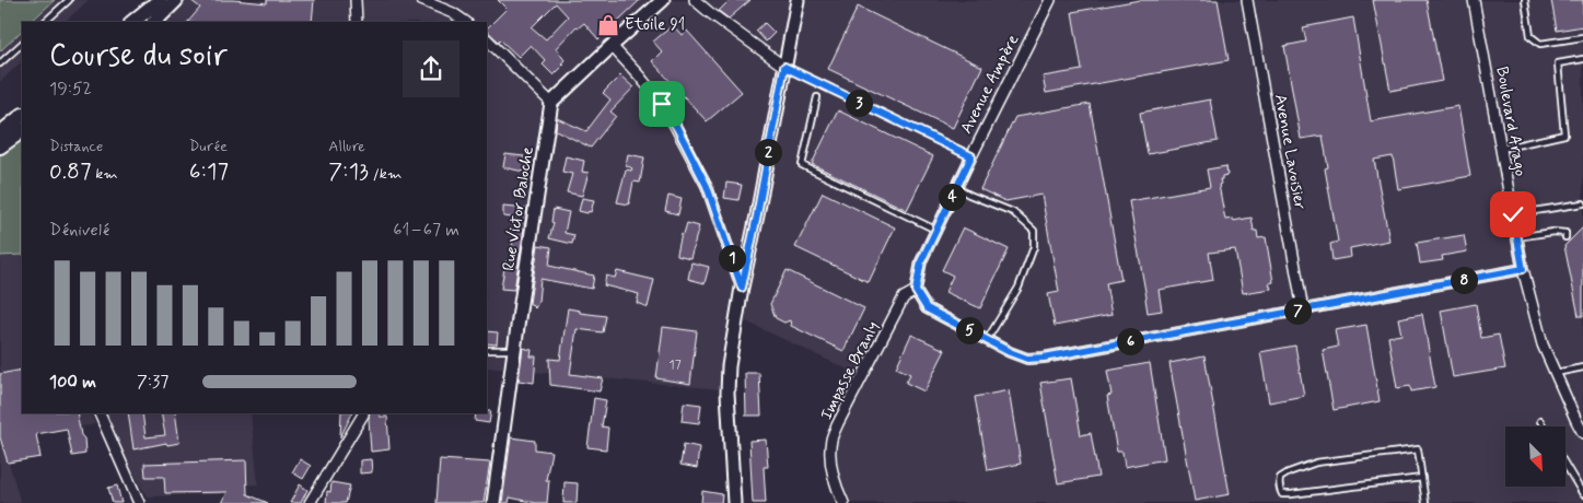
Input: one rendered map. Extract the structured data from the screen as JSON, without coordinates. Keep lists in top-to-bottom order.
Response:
{
  "streets": {
    "street": [
      "Avenue Ampère",
      "Boulevard Arago",
      "Avenue Lavoisier",
      "Rue Victor Baloche",
      "Impasse Branly"
    ]
  },
  "crossings": [
    ["Avenue Ampère", "Impasse Branly"]
  ],
  "places": {
    "shop": ["Etoile 91"]
  },
  "house_numbers": ["17"],
  "north": "bottom right",
  "page": {
    "heading": ["Course du soir", "19:52"],
    "pins": [
      "3",
      "2",
      "4",
      "1",
      "8",
      "7",
      "5",
      "6"
    ],
    "stats": [
      ["Distance", "0.87 km"],
      ["Durée", "6:17"],
      ["Allure", "7:13 /km"]
    ],
    "chart": ["Dénivelé", "61–67 m"],
    "list": [
      {
        "name": "100 m",
        "note": "7:37"
      }
    ]
  }
}
